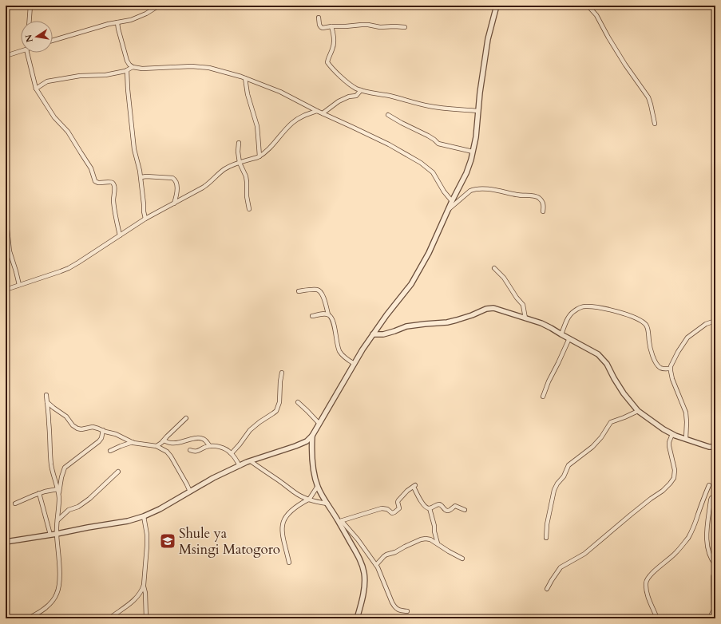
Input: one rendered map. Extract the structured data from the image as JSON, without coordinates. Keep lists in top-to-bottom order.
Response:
{
  "places": {
    "school or university": ["Shule ya Msingi Matogoro"]
  },
  "north": "left"
}
